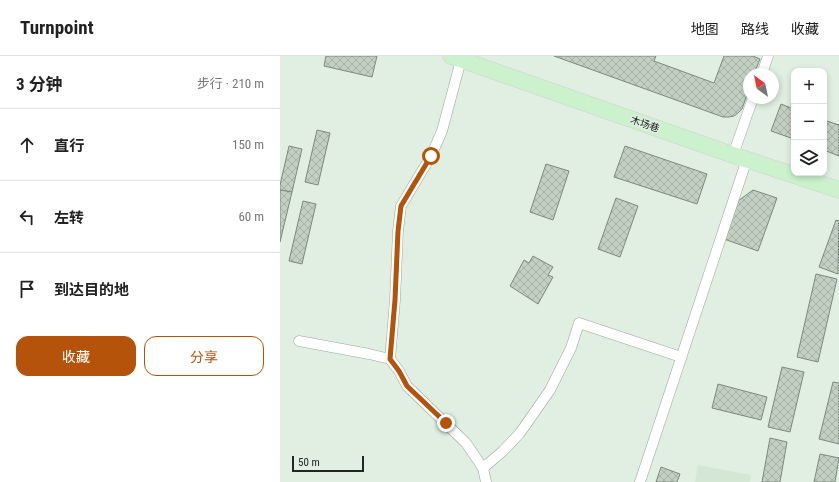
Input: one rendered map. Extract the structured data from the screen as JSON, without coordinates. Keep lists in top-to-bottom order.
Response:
{
  "streets": {
    "main road": ["木场巷"]
  },
  "scale_bar": "50 m",
  "north": "top left",
  "page": {
    "header": "Turnpoint",
    "nav": ["地图", "路线", "收藏"],
    "heading": ["3 分钟", "步行 · 210 m"],
    "map_buttons": ["+", "−"],
    "list": [
      ["直行", "150 m"],
      ["左转", "60 m"],
      "到达目的地"
    ],
    "buttons": ["收藏", "分享"],
    "scale": "50 m"
  }
}
